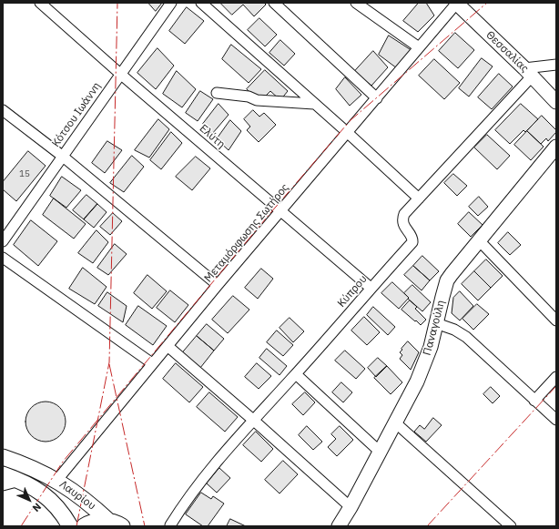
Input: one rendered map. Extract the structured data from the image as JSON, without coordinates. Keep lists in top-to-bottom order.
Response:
{
  "streets": {
    "main road": ["Λαυρίου"],
    "street": [
      "Θεσσαλίας",
      "Κότσου Ιωάννη",
      "Ελύτη",
      "Μεταμόρφωσης Σωτήρος",
      "Κύπρου",
      "Παναγούλη"
    ]
  },
  "crossings": [
    ["Θεσσαλίας", "Μεταμόρφωσης Σωτήρος"],
    ["Θεσσαλίας", "Κύπρου"],
    ["Κότσου Ιωάννη", "Ελύτη"],
    ["Ελύτη", "Μεταμόρφωσης Σωτήρος"],
    ["Ελύτη", "Κύπρου"],
    ["Μεταμόρφωσης Σωτήρος", "Λαυρίου"]
  ],
  "house_numbers": ["15"],
  "north": "bottom right"
}
